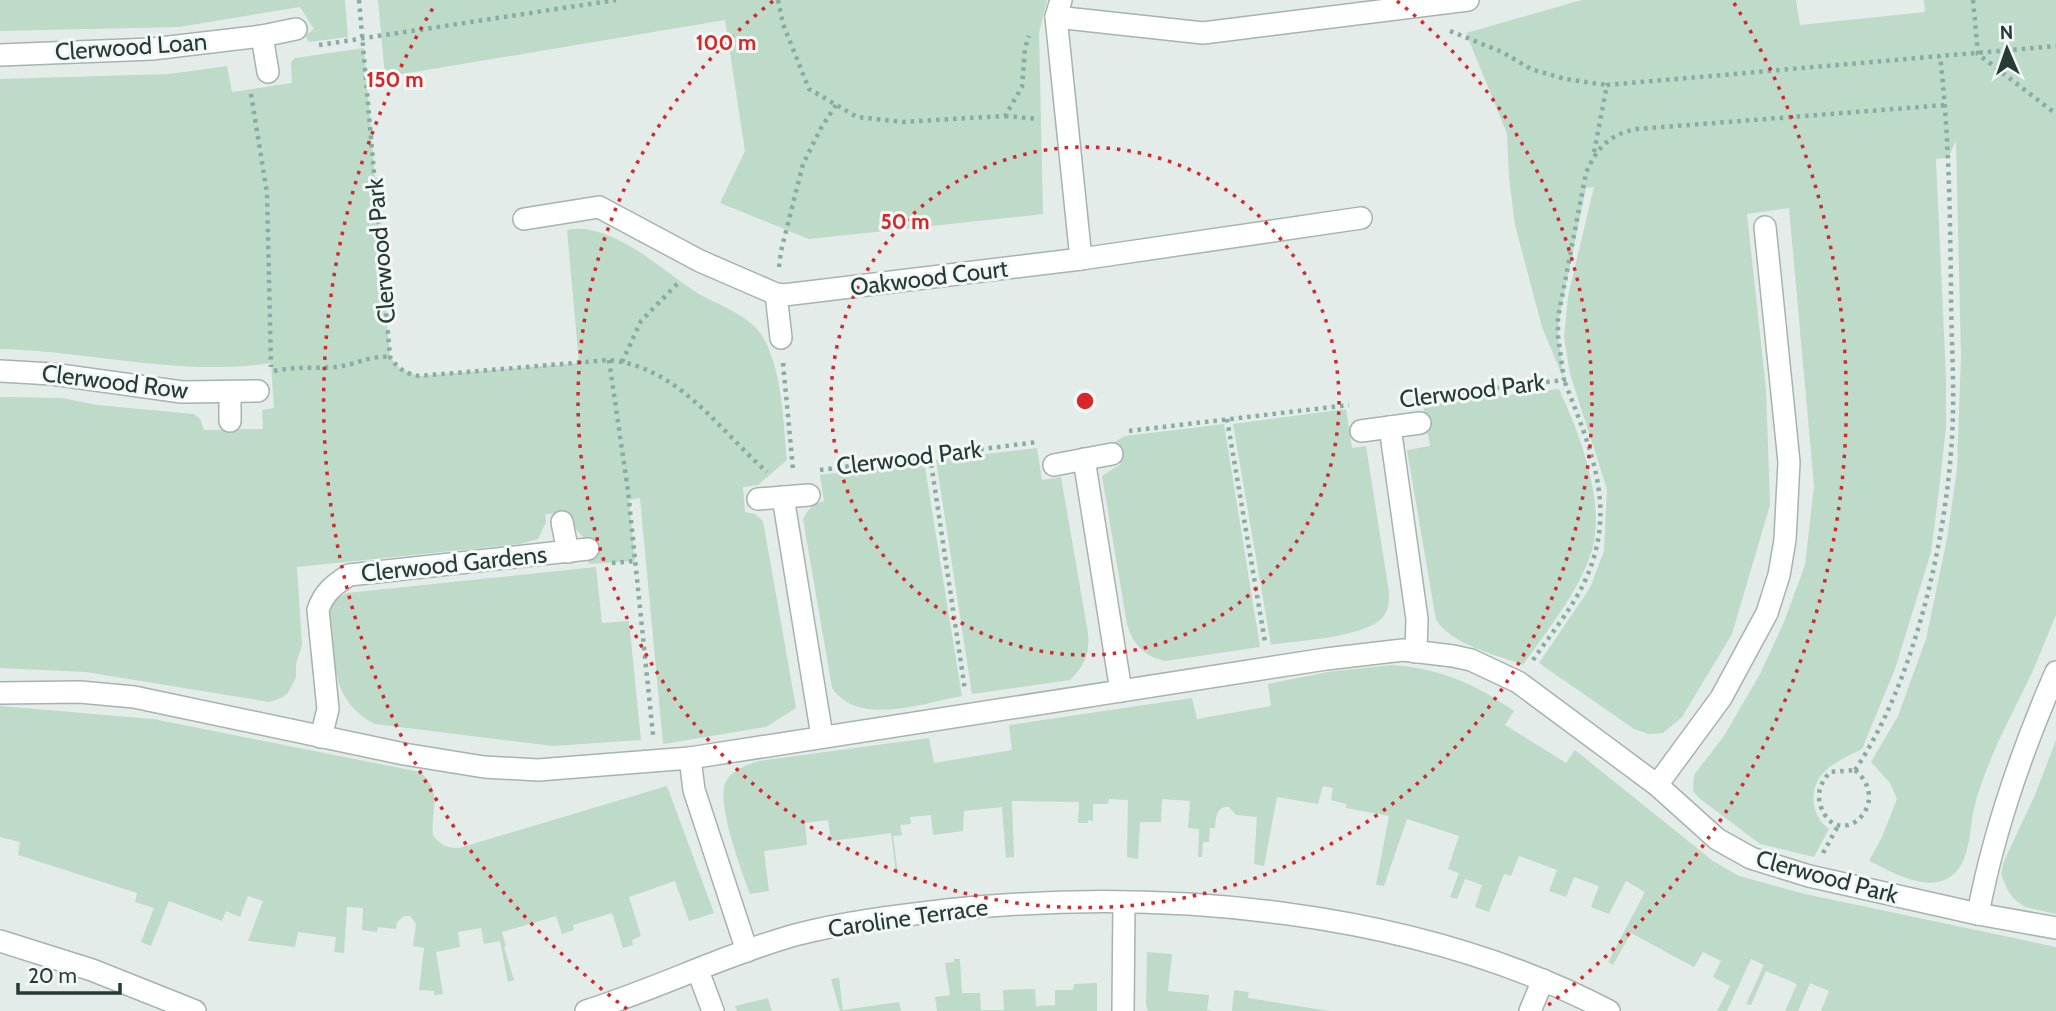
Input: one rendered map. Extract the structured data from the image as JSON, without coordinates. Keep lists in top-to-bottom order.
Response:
{
  "streets": {
    "street": [
      "Clerwood Loan",
      "Clerwood Park",
      "Oakwood Court",
      "Clerwood Row",
      "Clerwood Gardens",
      "Caroline Terrace"
    ]
  },
  "scale_bar": "20 m",
  "north": "top",
  "rings": ["100 m", "150 m", "50 m"]
}
